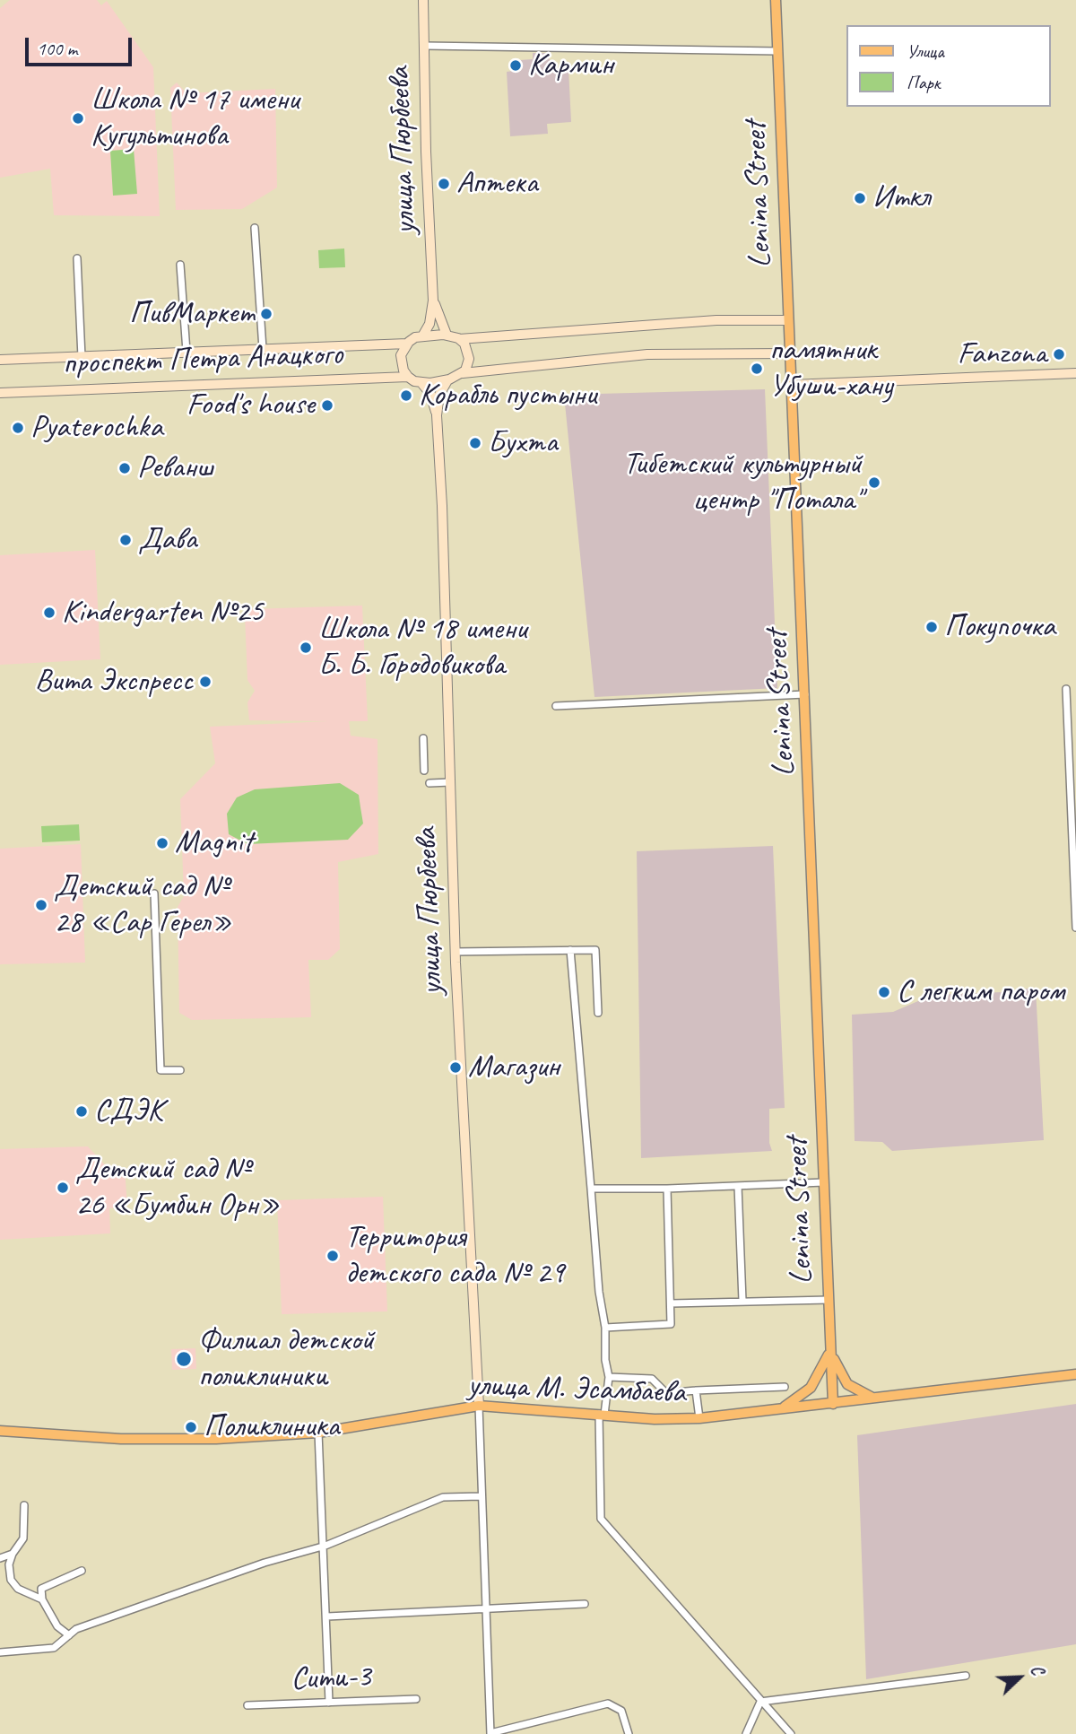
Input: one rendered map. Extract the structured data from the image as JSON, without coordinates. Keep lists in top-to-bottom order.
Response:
{
  "streets": {
    "main road": [
      "улица Пюрбеева",
      "Lenina Street",
      "проспект Петра Анацкого",
      "улица М. Эсамбаева"
    ],
    "street": ["Сити-3"]
  },
  "crossings": [
    ["улица Пюрбеева", "улица М. Эсамбаева"],
    ["Lenina Street", "улица М. Эсамбаева"]
  ],
  "places": [
    "Кармин",
    "Школа № 17 имени Кугультинова",
    "Аптека",
    "Иткл",
    "ПивМаркет",
    "Fanzona",
    "памятник Убуши-хану",
    "Корабль пустыни",
    "Food's house",
    "Pyaterochka",
    "Бухта",
    "Реванш",
    "Тибетский культурный центр \"Потала\"",
    "Дава",
    "Kindergarten №25",
    "Покупочка",
    "Школа № 18 имени Б. Б. Городовикова",
    "Вита Экспресс",
    "Magnit",
    "Детский сад № 28 «Сар Герел»",
    "С легким паром",
    "Магазин",
    "СДЭК",
    "Детский сад № 26 «Бумбин Орн»",
    "Территория детского сада № 29",
    "Филиал детской поликлиники",
    "Поликлиника"
  ],
  "legend": ["Улица", "Парк"],
  "scale_bar": "100 m",
  "north": "top right"
}
